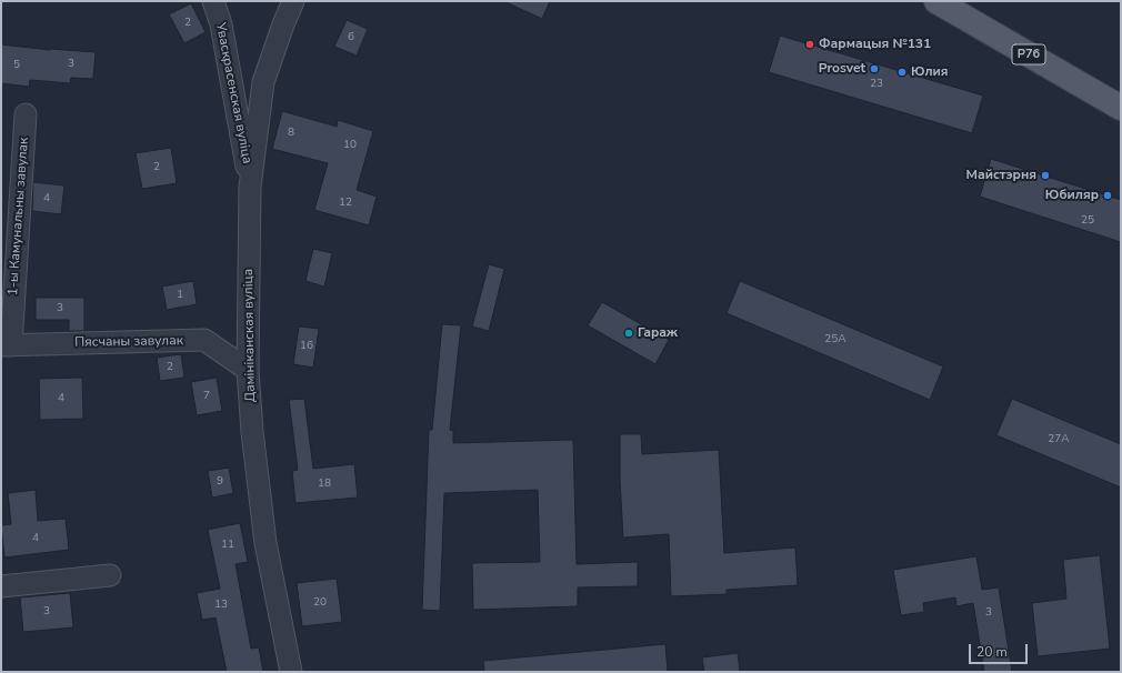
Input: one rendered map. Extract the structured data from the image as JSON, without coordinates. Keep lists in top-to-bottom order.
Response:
{
  "streets": {
    "main road": ["Р76"],
    "street": [
      "Уваскрасенская вуліца",
      "1-ы Камунальны завулак",
      "Дамініканская вуліца",
      "Пясчаны завулак"
    ]
  },
  "crossings": [
    ["Уваскрасенская вуліца", "Дамініканская вуліца"],
    ["1-ы Камунальны завулак", "Пясчаны завулак"],
    ["Дамініканская вуліца", "Пясчаны завулак"]
  ],
  "places": [
    "Фармацыя №131",
    "Prosvet",
    "Юлия",
    "Майстэрня",
    "Юбиляр",
    "Гараж"
  ],
  "house_numbers": [
    "2",
    "6",
    "3",
    "5",
    "23",
    "8",
    "10",
    "2",
    "4",
    "12",
    "25",
    "1",
    "3",
    "25А",
    "16",
    "2",
    "7",
    "4",
    "27А",
    "9",
    "18",
    "4",
    "11",
    "20",
    "13",
    "3",
    "3"
  ],
  "scale_bar": "20 m"
}
